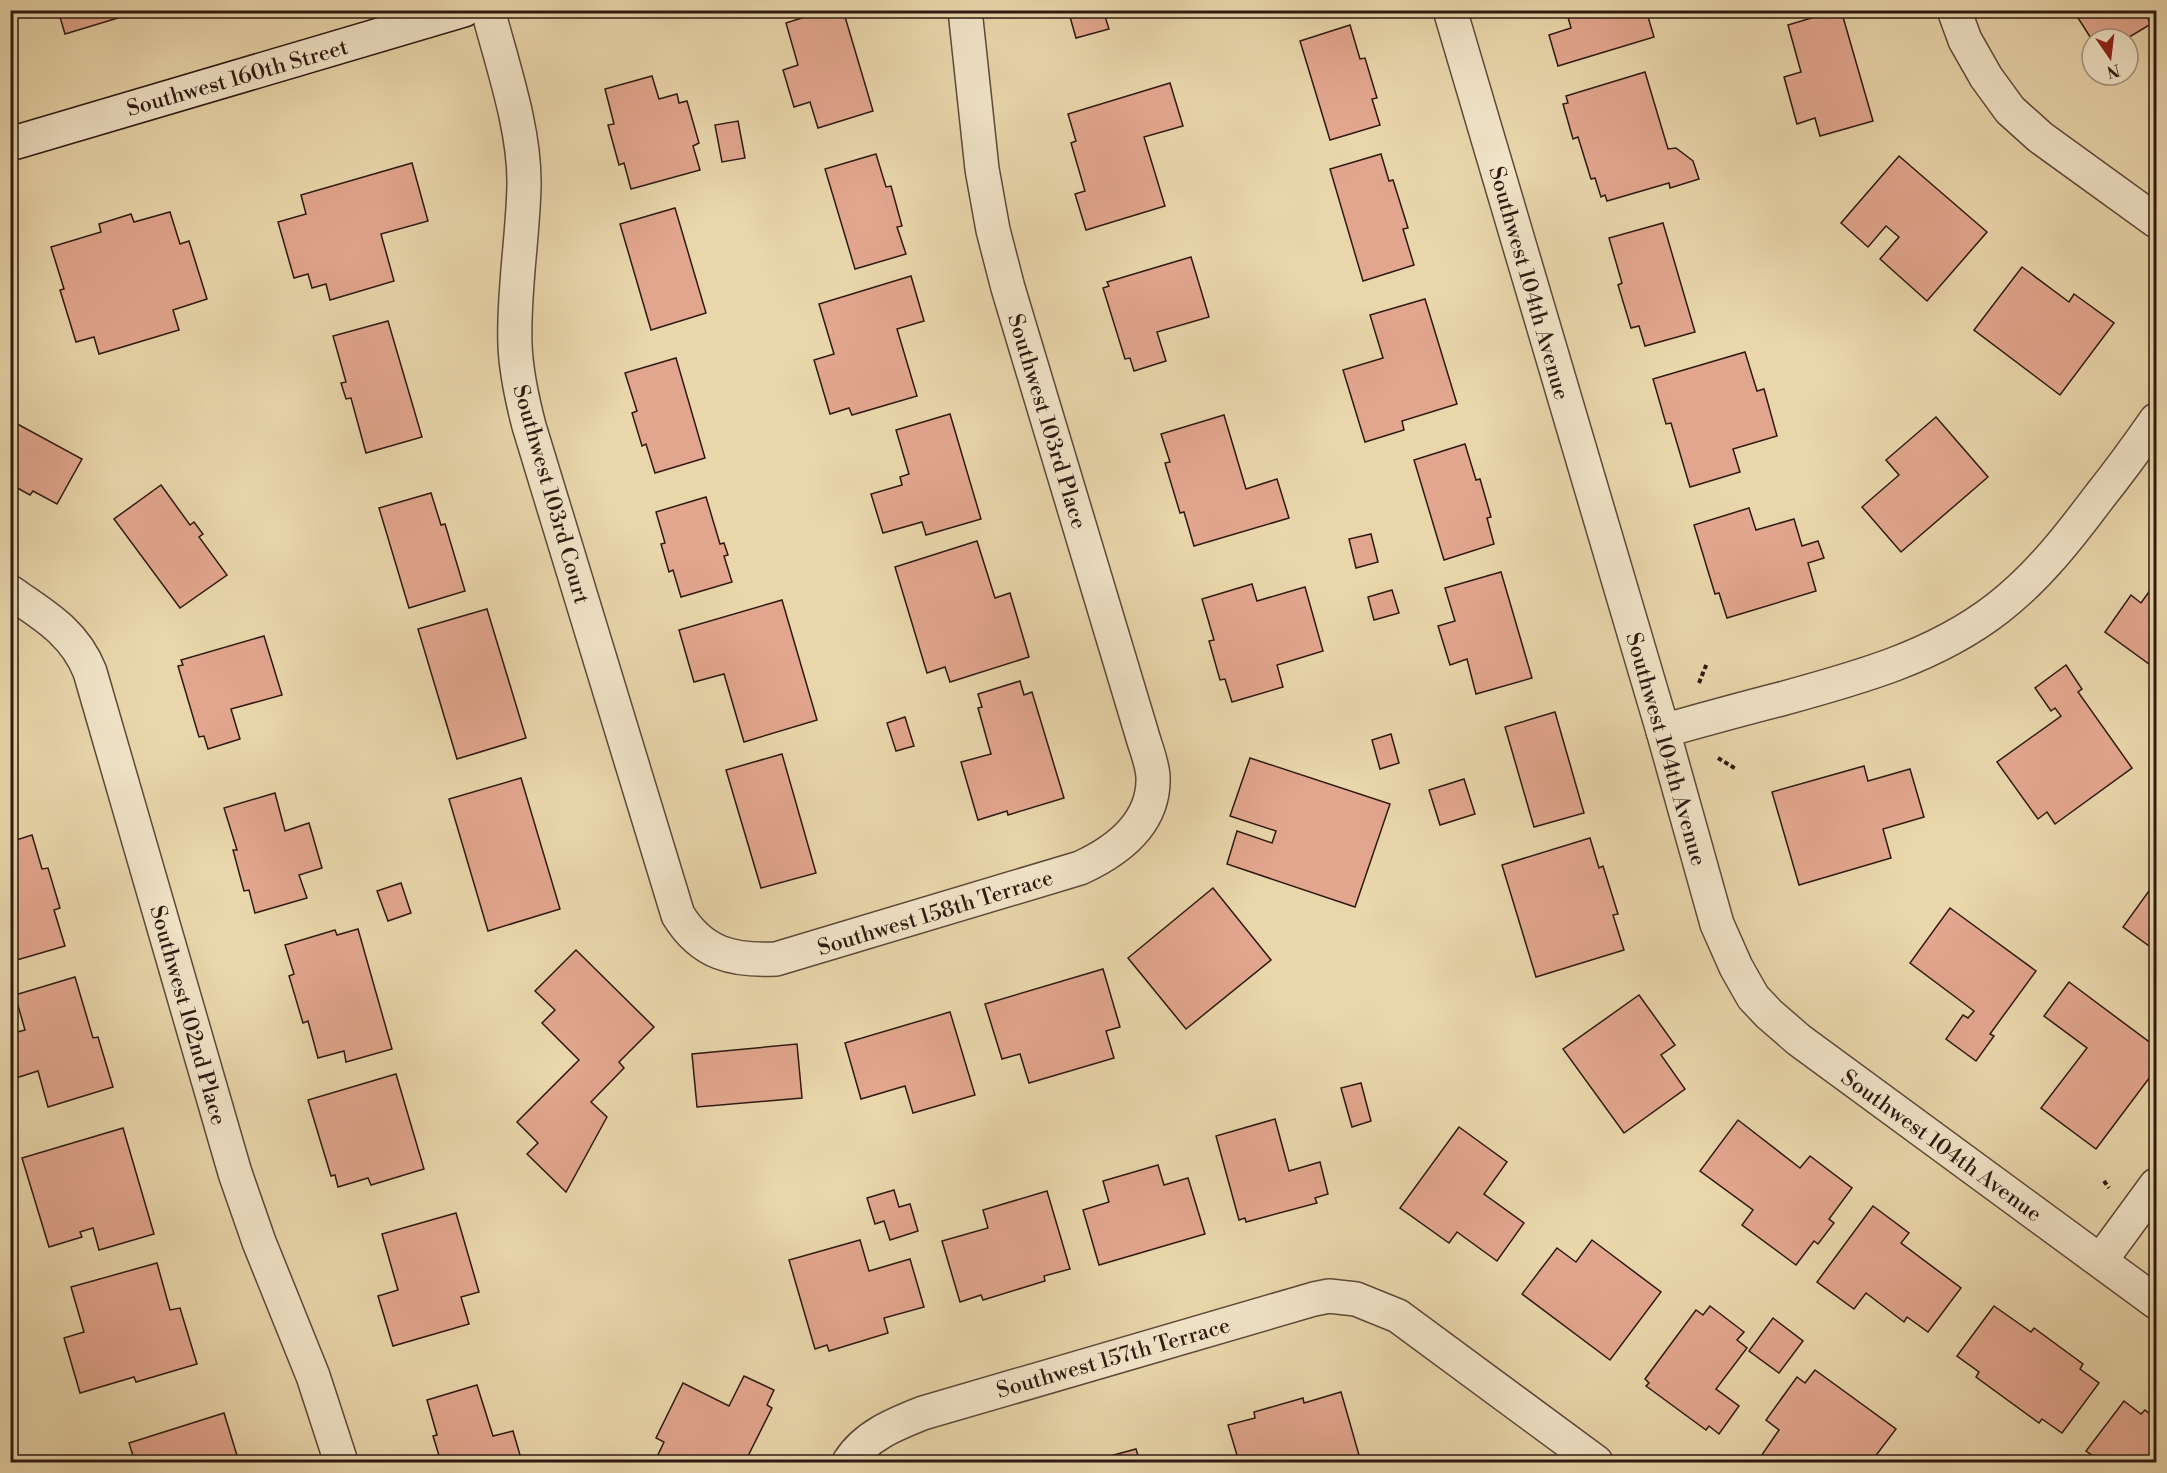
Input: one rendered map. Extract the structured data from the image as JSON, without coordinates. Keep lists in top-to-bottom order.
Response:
{
  "streets": {
    "street": [
      "Southwest 160th Street",
      "Southwest 104th Avenue",
      "Southwest 103rd Place",
      "Southwest 103rd Court",
      "Southwest 158th Terrace",
      "Southwest 102nd Place",
      "Southwest 157th Terrace"
    ]
  },
  "crossings": [
    ["Southwest 103rd Place", "Southwest 158th Terrace"],
    ["Southwest 103rd Court", "Southwest 158th Terrace"]
  ],
  "north": "bottom"
}
